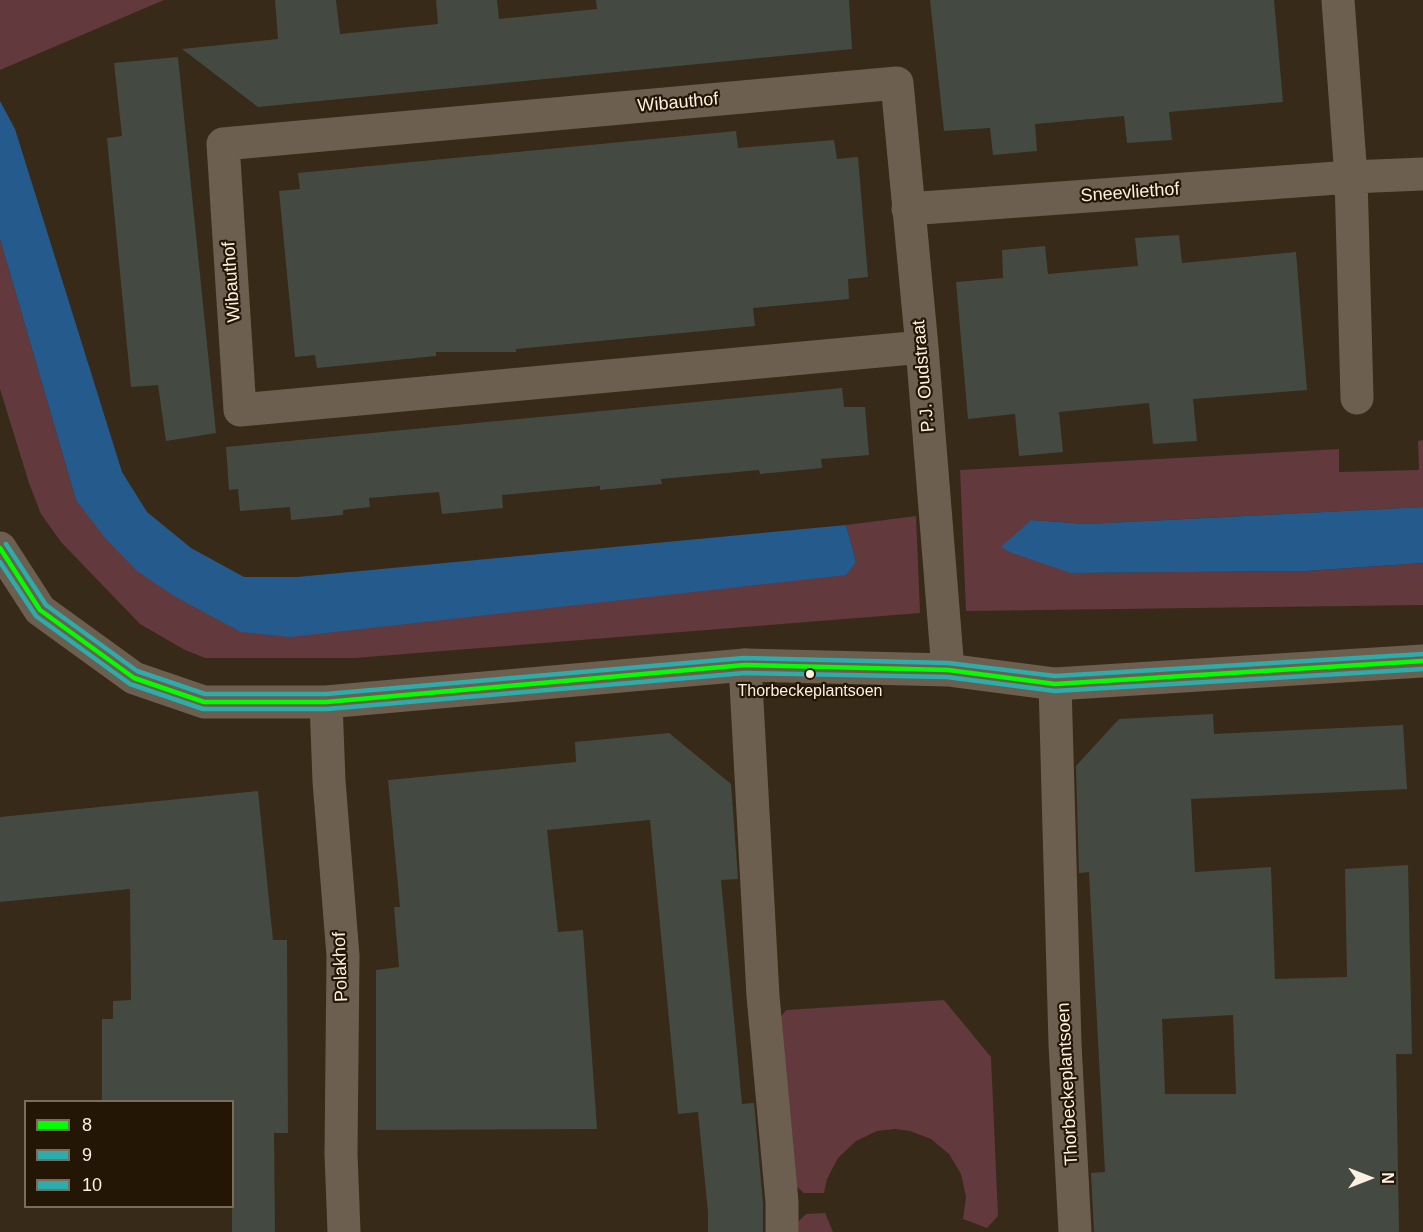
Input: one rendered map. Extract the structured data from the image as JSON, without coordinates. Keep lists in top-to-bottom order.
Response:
{
  "streets": {
    "street": [
      "Wibauthof",
      "Sneevliethof",
      "P.J. Oudstraat",
      "Polakhof",
      "Thorbeckeplantsoen"
    ]
  },
  "crossings": [
    ["Wibauthof", "P.J. Oudstraat"],
    ["Sneevliethof", "P.J. Oudstraat"]
  ],
  "places": ["Thorbeckeplantsoen"],
  "lines": ["transit line 10", "transit line 8", "transit line 9"],
  "legend": ["8", "9", "10"],
  "north": "right"
}
